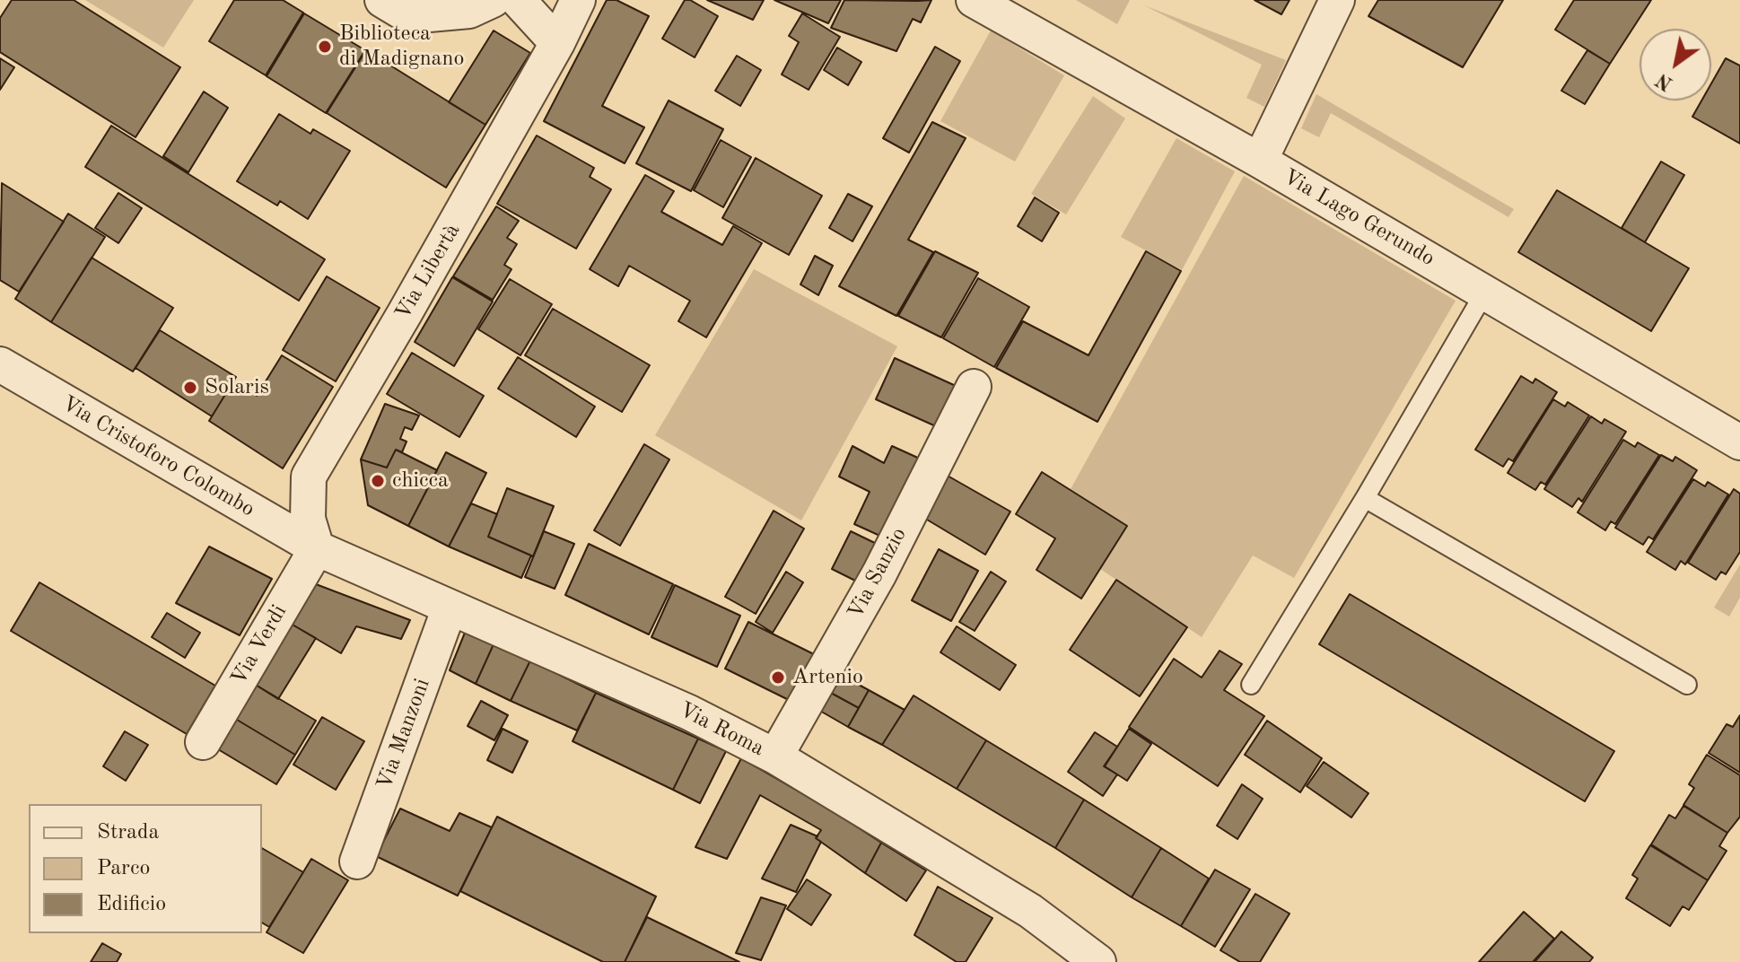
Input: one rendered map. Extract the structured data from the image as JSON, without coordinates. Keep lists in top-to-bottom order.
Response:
{
  "streets": {
    "street": [
      "Via Lago Gerundo",
      "Via Libertà",
      "Via Cristoforo Colombo",
      "Via Sanzio",
      "Via Verdi",
      "Via Roma",
      "Via Manzoni"
    ]
  },
  "crossings": [
    ["Via Libertà", "Via Cristoforo Colombo"],
    ["Via Libertà", "Via Verdi"],
    ["Via Libertà", "Via Roma"],
    ["Via Cristoforo Colombo", "Via Verdi"],
    ["Via Cristoforo Colombo", "Via Roma"],
    ["Via Sanzio", "Via Roma"],
    ["Via Verdi", "Via Roma"],
    ["Via Roma", "Via Manzoni"]
  ],
  "places": [
    "Biblioteca di Madignano",
    "Solaris",
    "chicca",
    "Artenio"
  ],
  "legend": ["Strada", "Parco", "Edificio"],
  "north": "bottom left"
}
